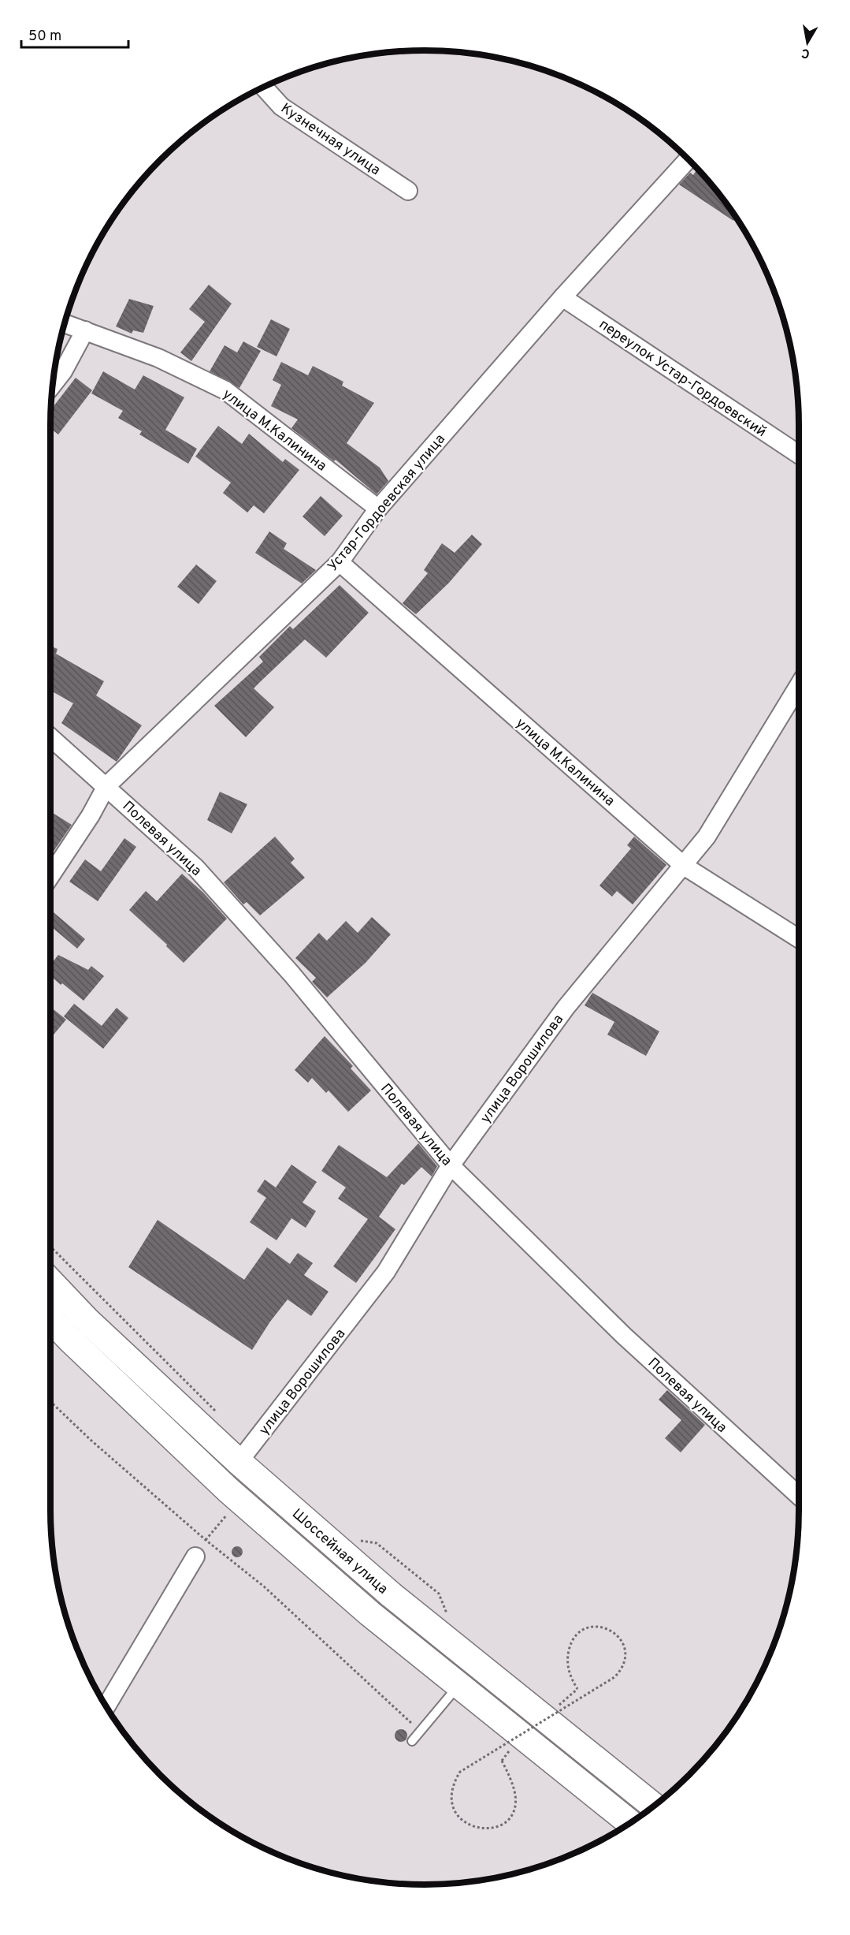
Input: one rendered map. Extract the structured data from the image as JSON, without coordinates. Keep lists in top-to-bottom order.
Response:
{
  "streets": {
    "main road": ["Шоссейная улица"],
    "street": [
      "Кузнечная улица",
      "переулок Устар-Гордоевский",
      "улица М.Калинина",
      "Устар-Гордоевская улица",
      "Полевая улица",
      "улица Ворошилова"
    ]
  },
  "crossings": [
    ["переулок Устар-Гордоевский", "Устар-Гордоевская улица"],
    ["улица М.Калинина", "Устар-Гордоевская улица"],
    ["улица М.Калинина", "улица Ворошилова"],
    ["Устар-Гордоевская улица", "Полевая улица"],
    ["Полевая улица", "улица Ворошилова"],
    ["улица Ворошилова", "Шоссейная улица"]
  ],
  "scale_bar": "50 m",
  "north": "bottom"
}
